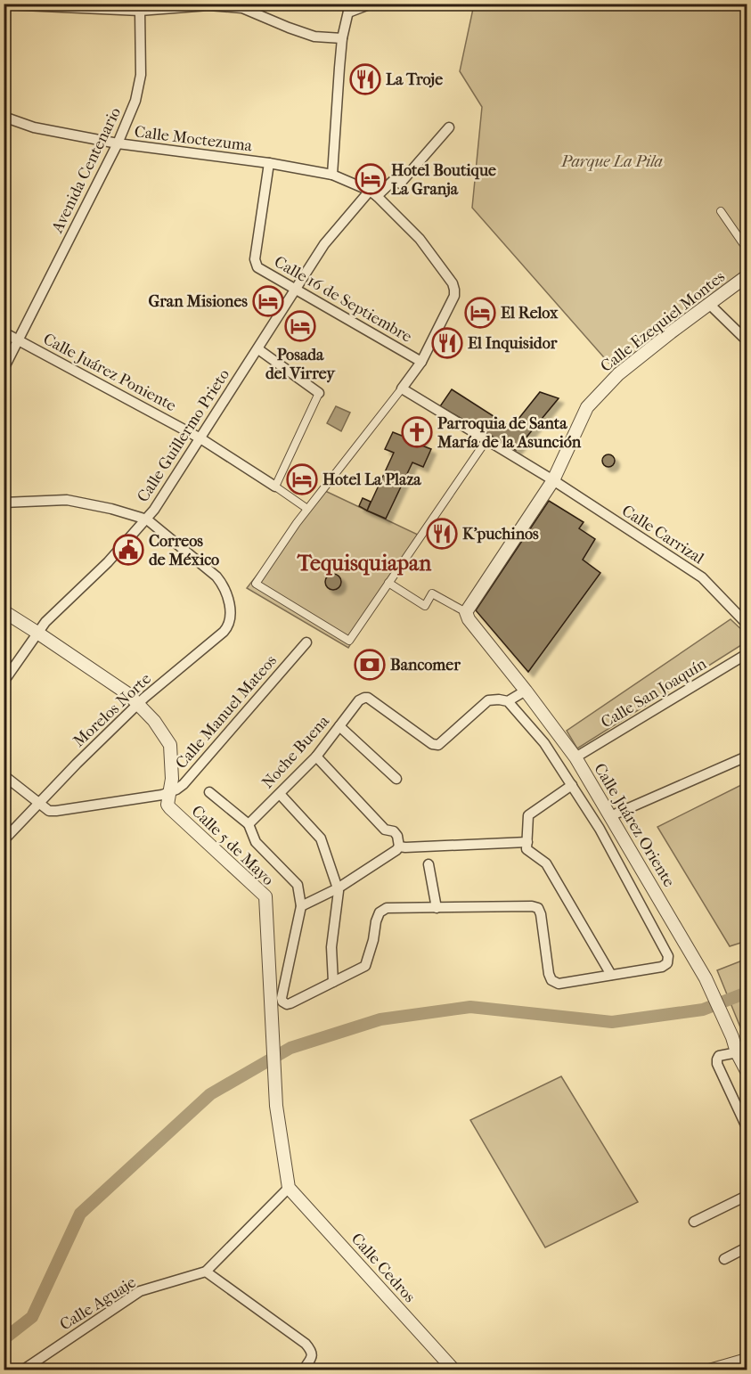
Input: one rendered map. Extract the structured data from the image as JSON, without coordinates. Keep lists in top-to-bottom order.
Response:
{
  "streets": {
    "street": [
      "Calle Moctezuma",
      "Avenida Centenario",
      "Calle 16 de Septiembre",
      "Calle Ezequiel Montes",
      "Calle Juárez Poniente",
      "Calle Guillermo Prieto",
      "Calle Carrizal",
      "Calle San Joaquín",
      "Morelos Norte",
      "Calle Manuel Mateos",
      "Noche Buena",
      "Calle Juárez Oriente",
      "Calle 5 de Mayo",
      "Calle Cedros",
      "Calle Aguaje"
    ]
  },
  "crossings": [
    ["Calle Moctezuma", "Avenida Centenario"],
    ["Calle Moctezuma", "Calle 16 de Septiembre"],
    ["Calle Moctezuma", "Calle Guillermo Prieto"],
    ["Avenida Centenario", "Calle Juárez Poniente"],
    ["Calle 16 de Septiembre", "Calle Guillermo Prieto"],
    ["Calle Ezequiel Montes", "Calle Carrizal"],
    ["Calle Ezequiel Montes", "Calle Juárez Oriente"],
    ["Calle Juárez Poniente", "Calle Guillermo Prieto"],
    ["Calle Guillermo Prieto", "Morelos Norte"],
    ["Calle Guillermo Prieto", "Calle 5 de Mayo"],
    ["Calle San Joaquín", "Calle Juárez Oriente"],
    ["Morelos Norte", "Calle Manuel Mateos"],
    ["Morelos Norte", "Calle 5 de Mayo"],
    ["Calle Manuel Mateos", "Calle 5 de Mayo"],
    ["Noche Buena", "Calle Juárez Oriente"],
    ["Calle 5 de Mayo", "Calle Cedros"],
    ["Calle 5 de Mayo", "Calle Aguaje"],
    ["Calle Cedros", "Calle Aguaje"]
  ],
  "districts": ["Tequisquiapan"],
  "parks": ["Parque La Pila"],
  "places": {
    "restaurant": ["La Troje", "El Inquisidor", "K'puchinos"],
    "hotel": [
      "Hotel Boutique La Granja",
      "Gran Misiones",
      "El Relox",
      "Posada del Virrey",
      "Hotel La Plaza"
    ],
    "church": ["Parroquia de Santa María de la Asunción"],
    "public building": ["Correos de México"],
    "bank": ["Bancomer"]
  }
}
